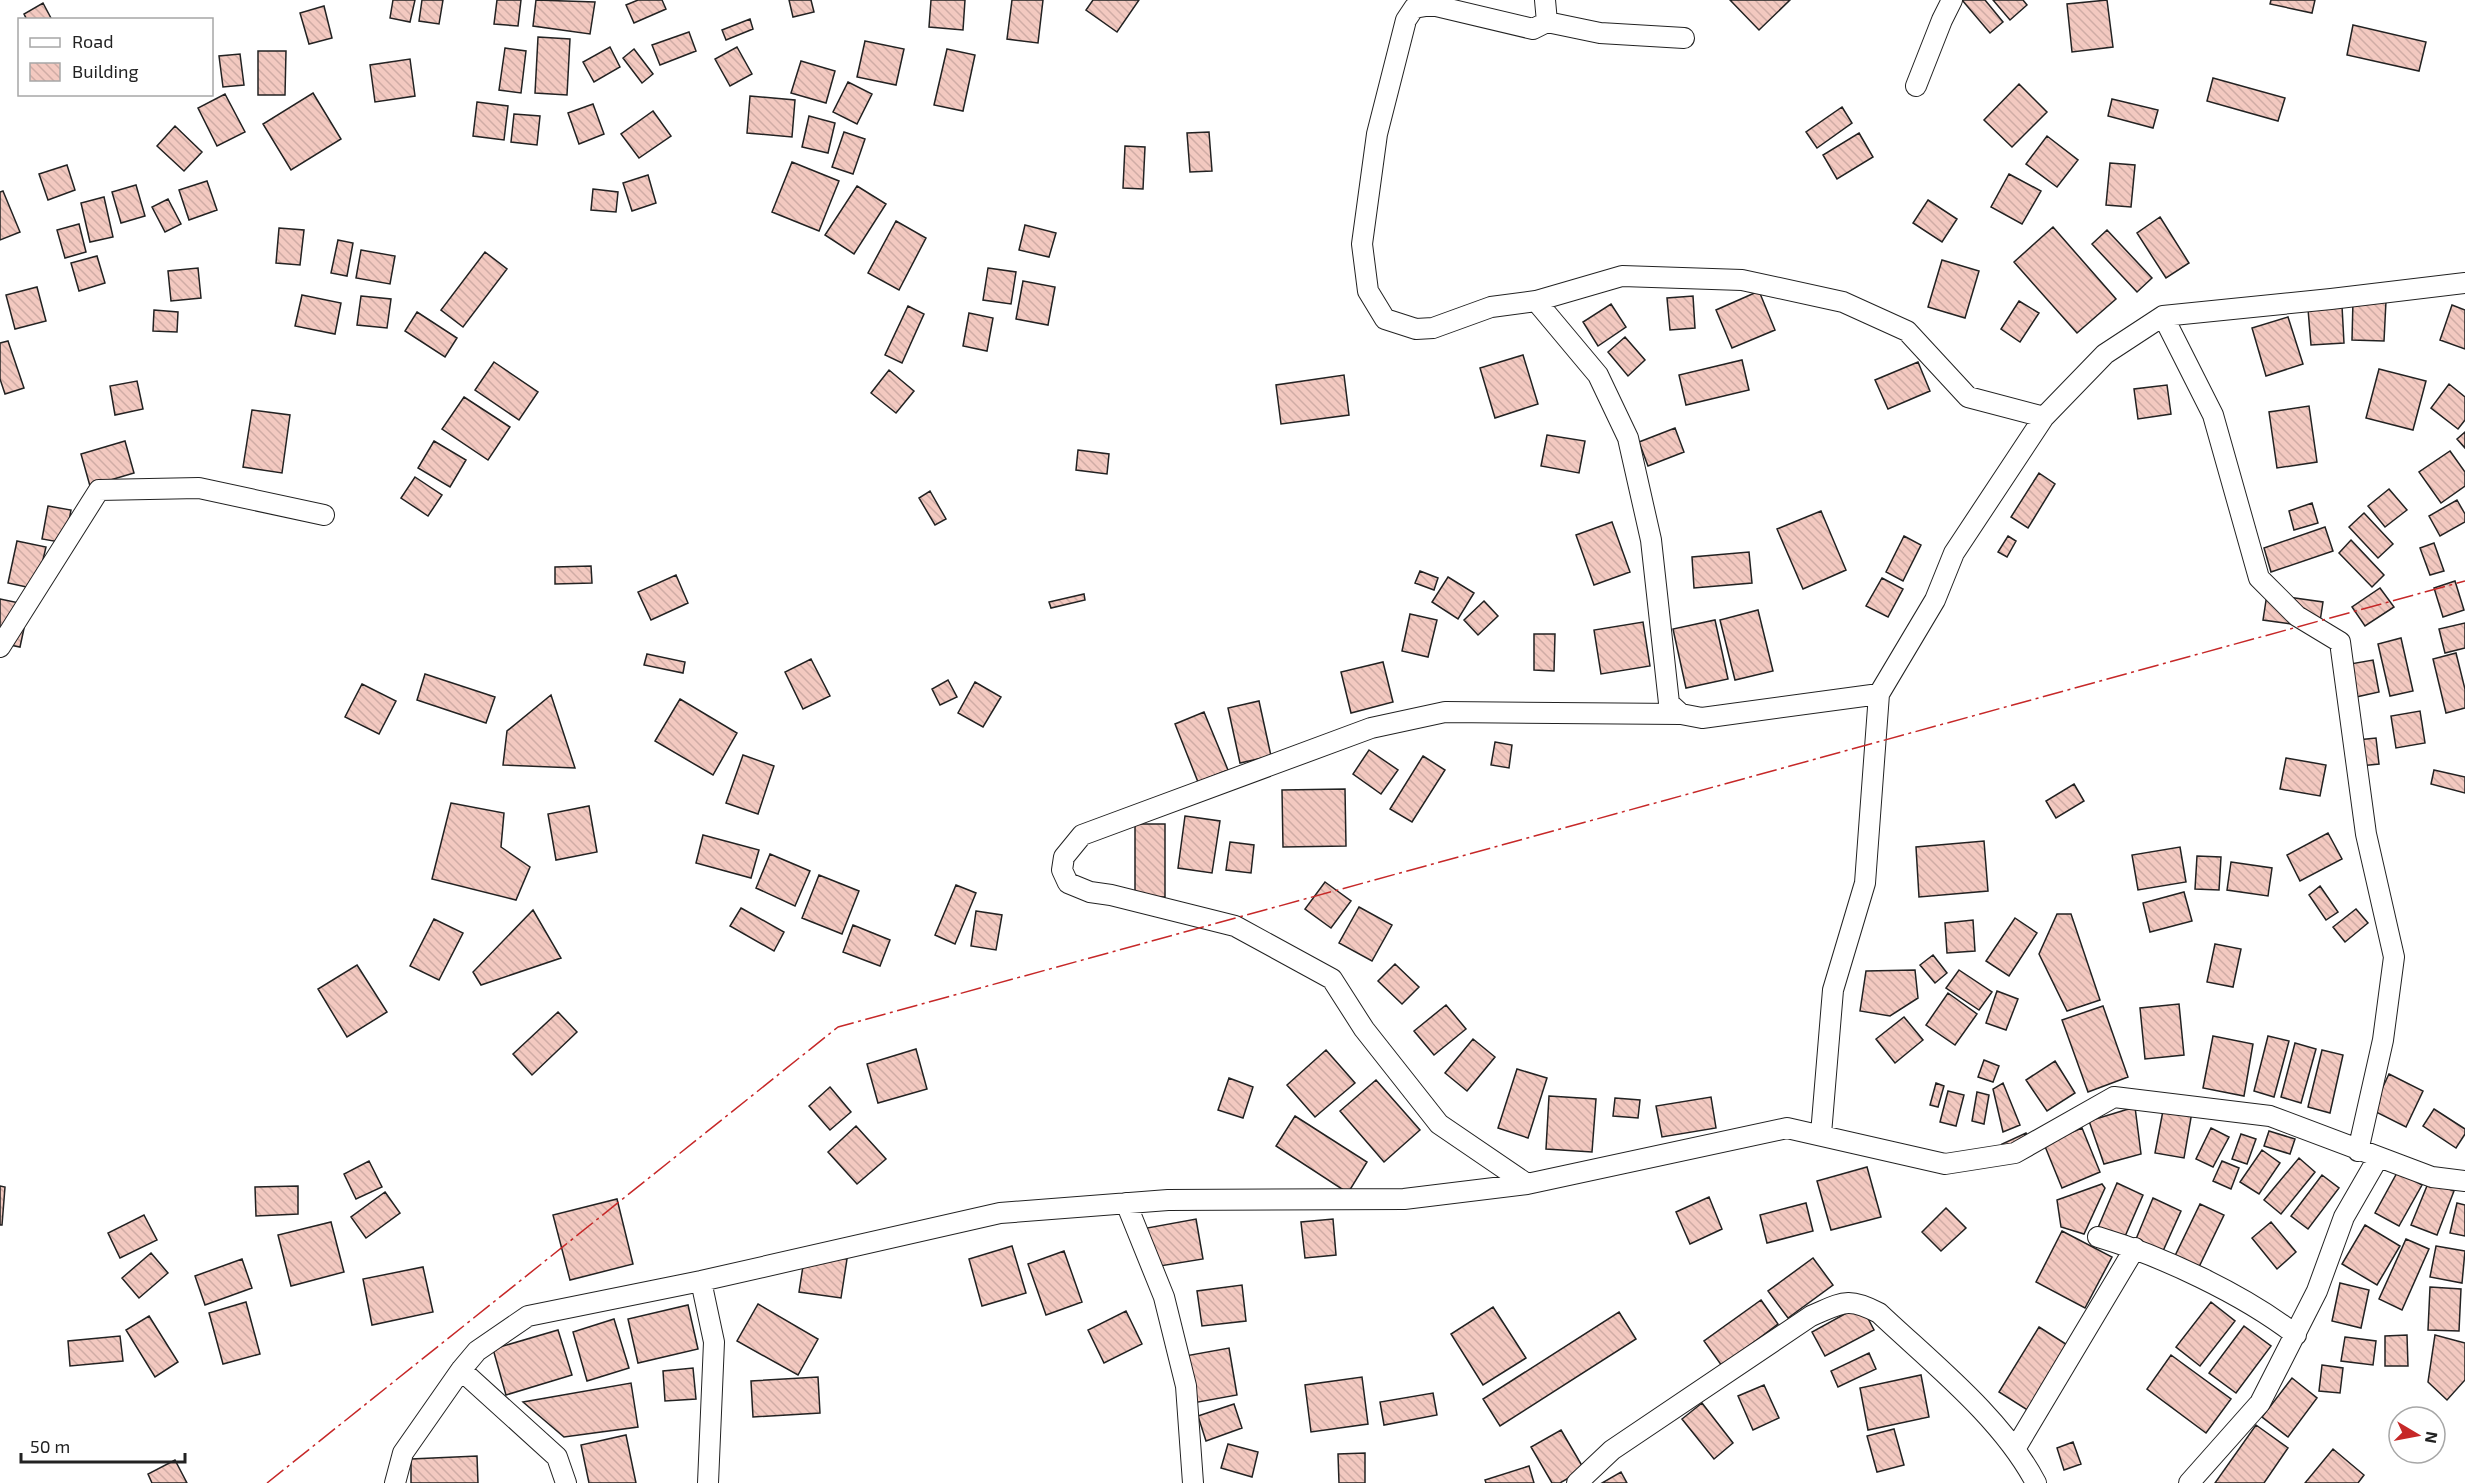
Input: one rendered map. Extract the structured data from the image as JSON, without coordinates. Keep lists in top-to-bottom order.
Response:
{
  "legend": ["Road", "Building"],
  "scale_bar": "50 m",
  "north": "right"
}
